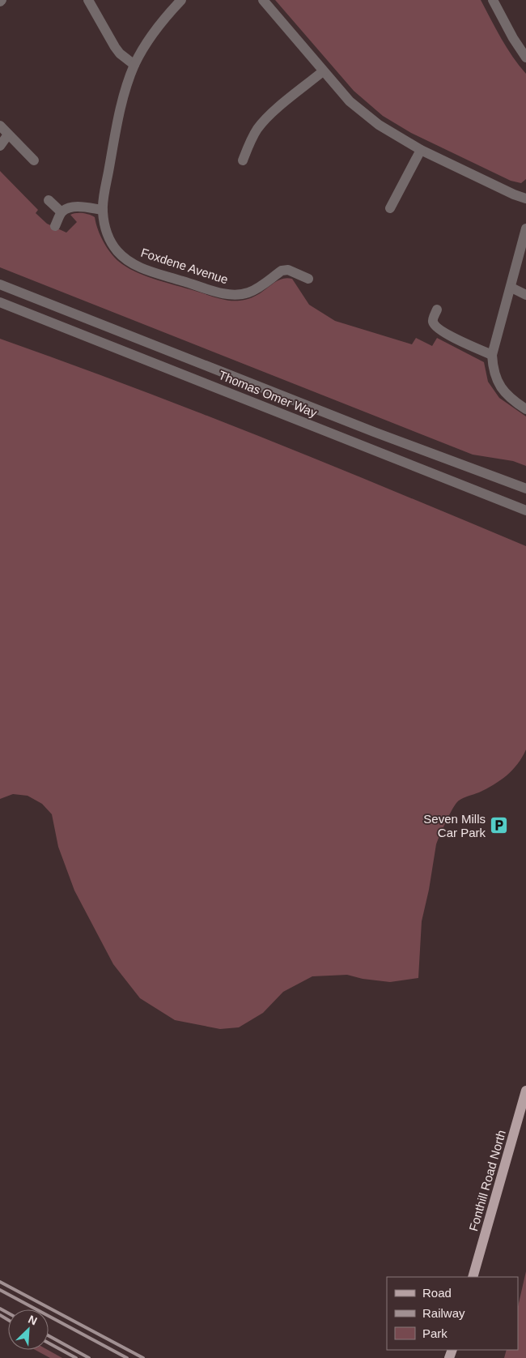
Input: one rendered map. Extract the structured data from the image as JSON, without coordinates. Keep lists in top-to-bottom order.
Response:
{
  "streets": {
    "main road": ["Fonthill Road North"],
    "street": ["Foxdene Avenue", "Thomas Omer Way"]
  },
  "places": {
    "parking": ["Seven Mills Car Park"]
  },
  "legend": ["Road", "Railway", "Park"],
  "north": "top right"
}
